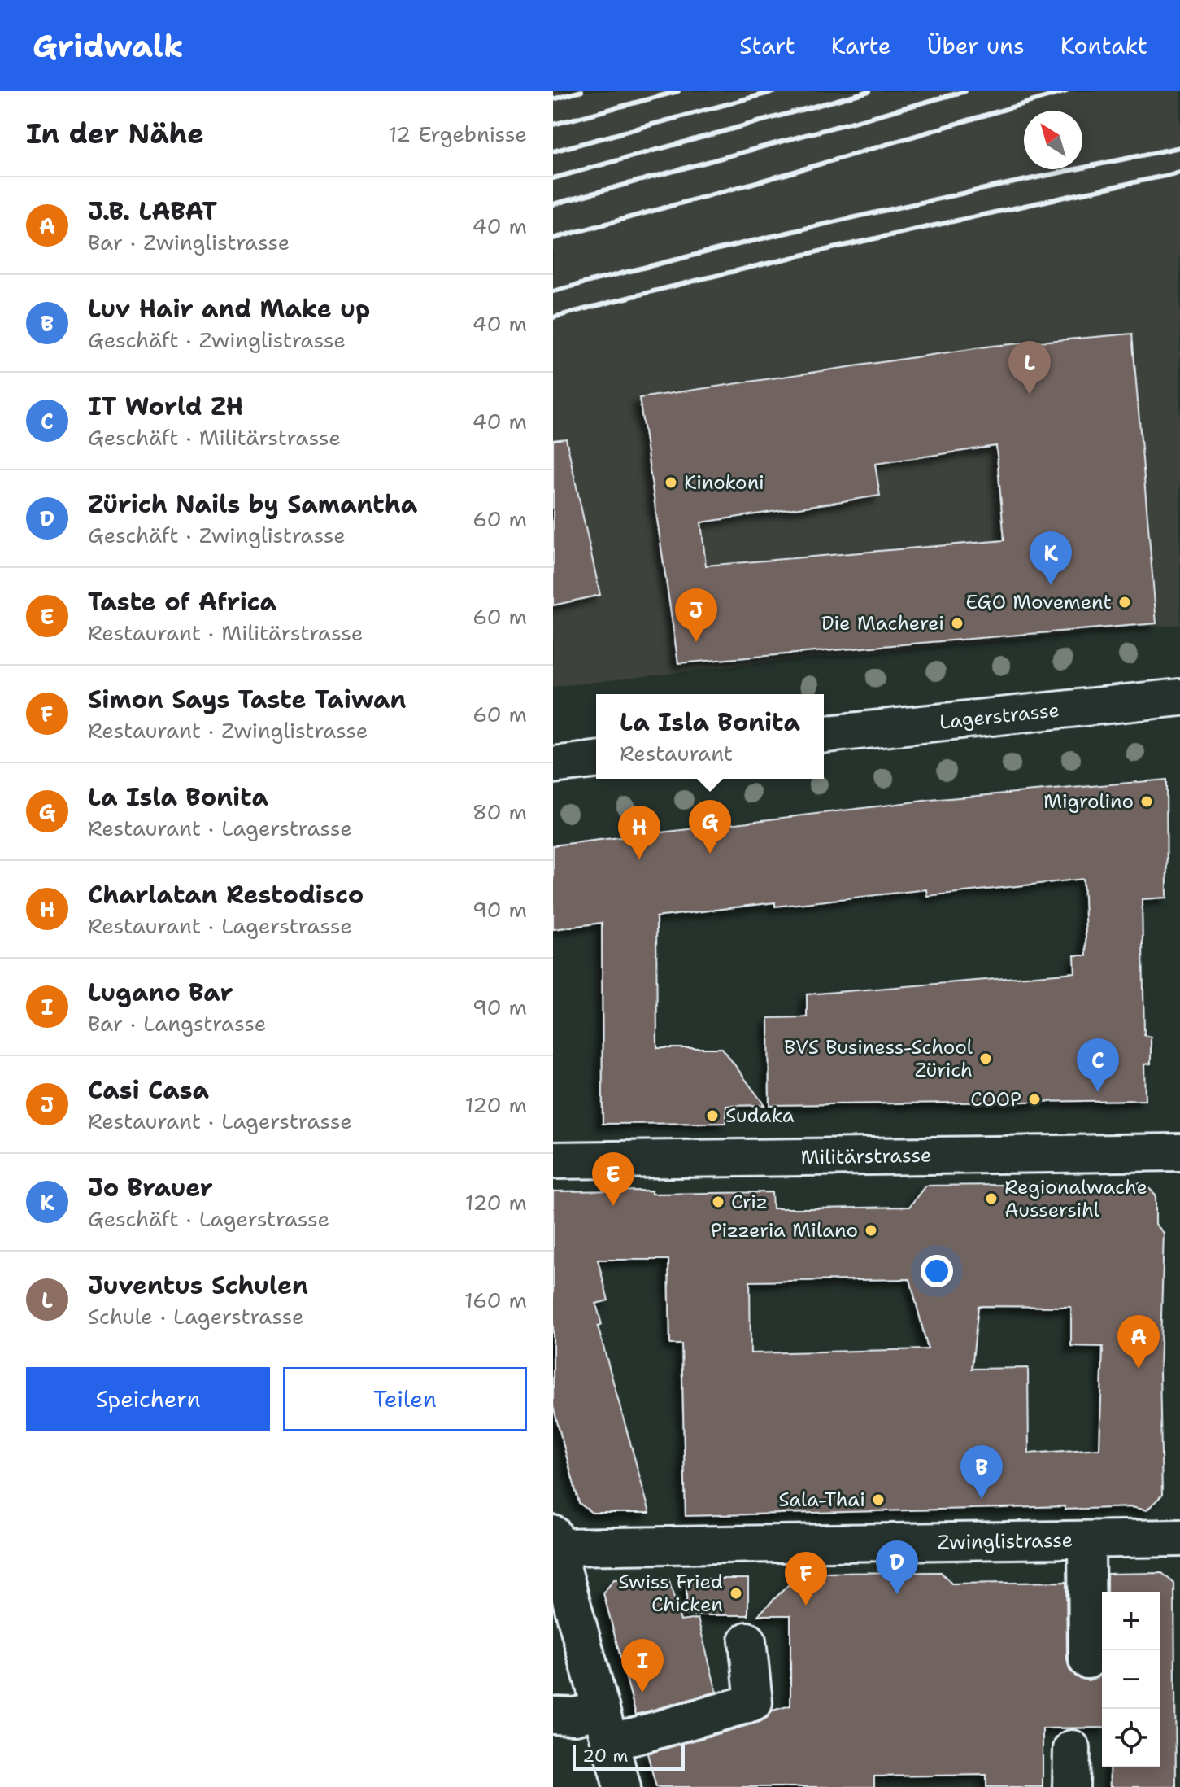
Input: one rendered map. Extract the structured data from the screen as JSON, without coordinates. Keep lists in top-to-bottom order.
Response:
{
  "streets": {
    "street": ["Lagerstrasse", "Militärstrasse", "Zwinglistrasse"]
  },
  "places": [
    "Kinokoni",
    "EGO Movement",
    "Die Macherei",
    "Migrolino",
    "BVS Business-School Zürich",
    "COOP",
    "Sudaka",
    "Regionalwache Aussersihl",
    "Criz",
    "Pizzeria Milano",
    "Sala-Thai",
    "Swiss Fried Chicken"
  ],
  "scale_bar": "20 m",
  "north": "top left",
  "page": {
    "header": "Gridwalk",
    "nav": [
      "Start",
      "Karte",
      "Über uns",
      "Kontakt"
    ],
    "heading": ["In der Nähe", "12 Ergebnisse"],
    "list": [
      {
        "mark": "A",
        "name": "J.B. LABAT",
        "note": "Bar · Zwinglistrasse",
        "value": "40 m"
      },
      {
        "mark": "B",
        "name": "Luv Hair and Make up",
        "note": "Geschäft · Zwinglistrasse",
        "value": "40 m"
      },
      {
        "mark": "C",
        "name": "IT World ZH",
        "note": "Geschäft · Militärstrasse",
        "value": "40 m"
      },
      {
        "mark": "D",
        "name": "Zürich Nails by Samantha",
        "note": "Geschäft · Zwinglistrasse",
        "value": "60 m"
      },
      {
        "mark": "E",
        "name": "Taste of Africa",
        "note": "Restaurant · Militärstrasse",
        "value": "60 m"
      },
      {
        "mark": "F",
        "name": "Simon Says Taste Taiwan",
        "note": "Restaurant · Zwinglistrasse",
        "value": "60 m"
      },
      {
        "mark": "G",
        "name": "La Isla Bonita",
        "note": "Restaurant · Lagerstrasse",
        "value": "80 m"
      },
      {
        "mark": "H",
        "name": "Charlatan Restodisco",
        "note": "Restaurant · Lagerstrasse",
        "value": "90 m"
      },
      {
        "mark": "I",
        "name": "Lugano Bar",
        "note": "Bar · Langstrasse",
        "value": "90 m"
      },
      {
        "mark": "J",
        "name": "Casi Casa",
        "note": "Restaurant · Lagerstrasse",
        "value": "120 m"
      },
      {
        "mark": "K",
        "name": "Jo Brauer",
        "note": "Geschäft · Lagerstrasse",
        "value": "120 m"
      },
      {
        "mark": "L",
        "name": "Juventus Schulen",
        "note": "Schule · Lagerstrasse",
        "value": "160 m"
      }
    ],
    "pins": [
      "L",
      "K",
      "J",
      "G",
      "H",
      "C",
      "E",
      "A",
      "B",
      "D",
      "F",
      "I"
    ],
    "popup": ["La Isla Bonita", "Restaurant"],
    "buttons": ["Speichern", "Teilen"],
    "map_buttons": ["+", "−"],
    "scale": "20 m"
  }
}
